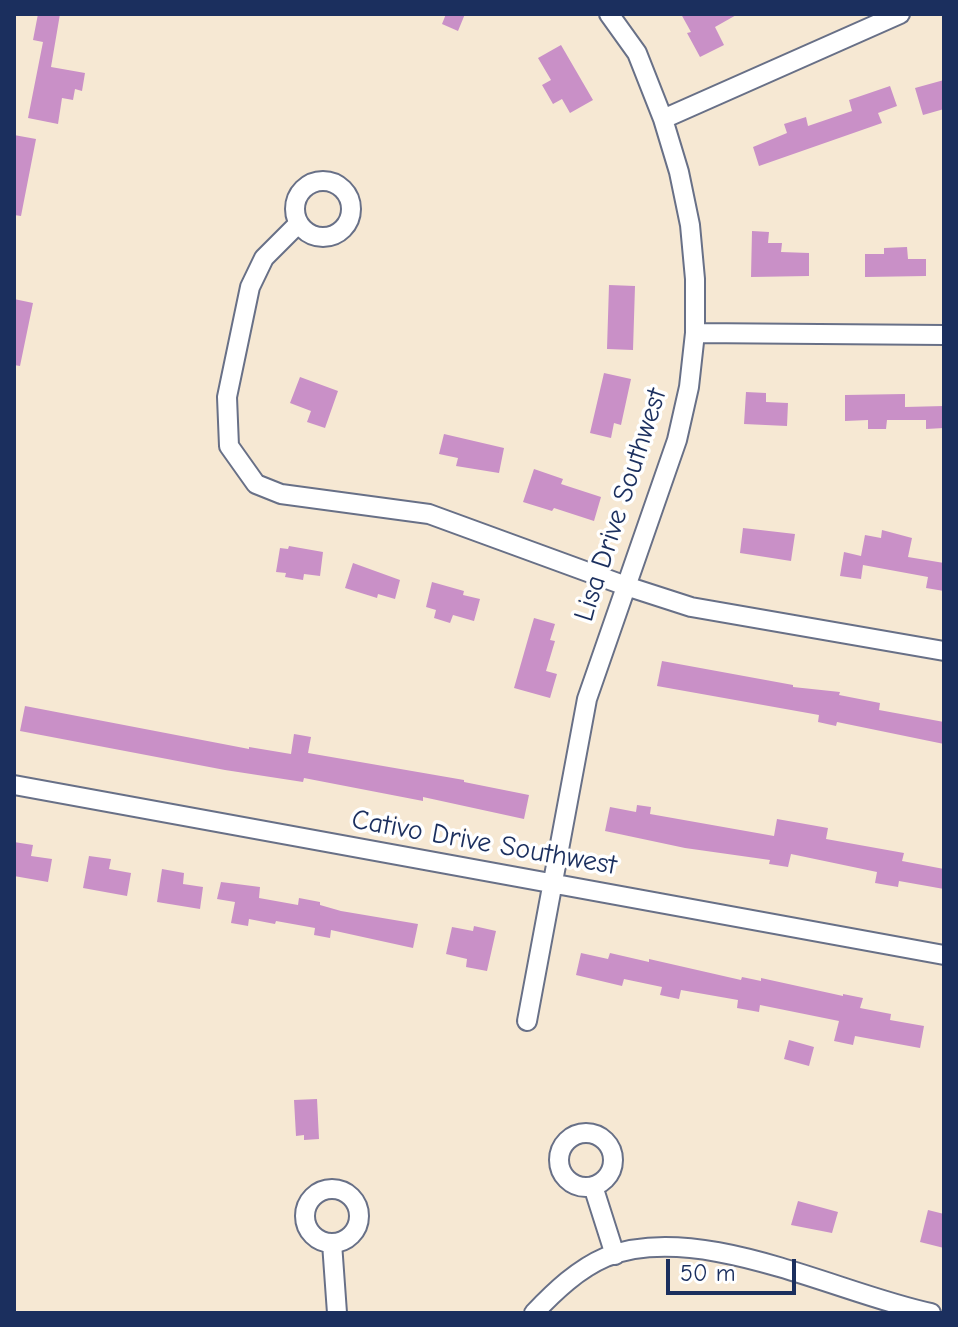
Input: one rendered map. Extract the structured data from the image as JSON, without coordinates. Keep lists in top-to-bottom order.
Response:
{
  "streets": {
    "street": ["Lisa Drive Southwest", "Cativo Drive Southwest"]
  },
  "crossings": [
    ["Lisa Drive Southwest", "Cativo Drive Southwest"]
  ],
  "scale_bar": "50 m"
}
